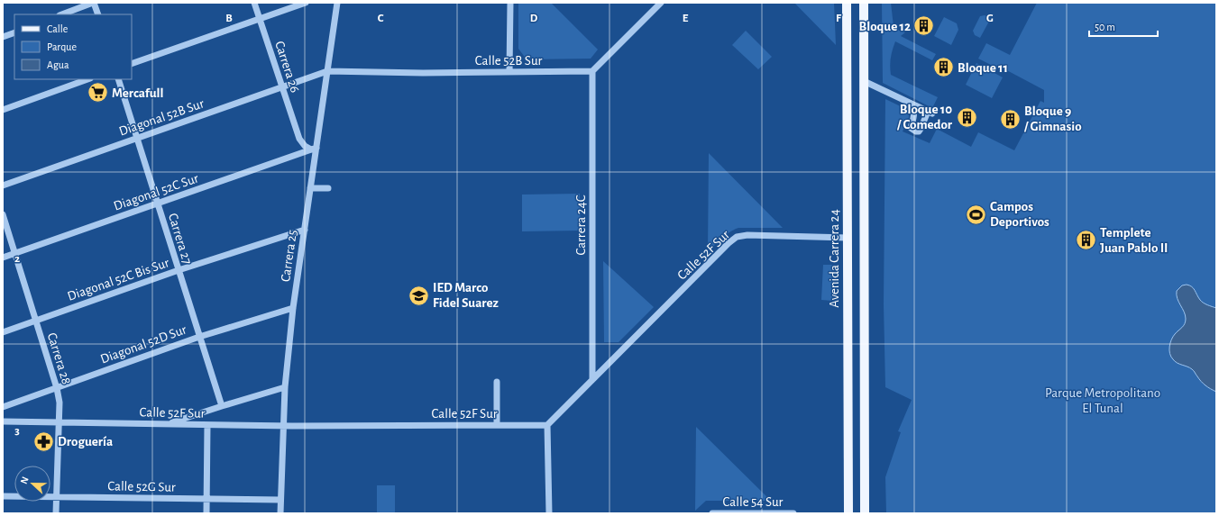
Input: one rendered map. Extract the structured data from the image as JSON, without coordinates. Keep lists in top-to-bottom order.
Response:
{
  "streets": {
    "main road": ["Avenida Carrera 24"],
    "street": [
      "Calle 52B Sur",
      "Carrera 26",
      "Diagonal 52B Sur",
      "Diagonal 52C Sur",
      "Carrera 24C",
      "Carrera 27",
      "Calle 52F Sur",
      "Carrera 25",
      "Diagonal 52C Bis Sur",
      "Diagonal 52D Sur",
      "Carrera 28",
      "Calle 52G Sur",
      "Calle 54 Sur"
    ]
  },
  "crossings": [
    ["Calle 52B Sur", "Diagonal 52B Sur"],
    ["Calle 52B Sur", "Carrera 24C"],
    ["Calle 52B Sur", "Carrera 25"],
    ["Carrera 26", "Diagonal 52B Sur"],
    ["Carrera 26", "Diagonal 52C Sur"],
    ["Carrera 26", "Carrera 25"],
    ["Diagonal 52B Sur", "Carrera 27"],
    ["Diagonal 52B Sur", "Carrera 25"],
    ["Diagonal 52C Sur", "Carrera 27"],
    ["Diagonal 52C Sur", "Carrera 25"],
    ["Diagonal 52C Sur", "Carrera 28"],
    ["Carrera 24C", "Calle 52F Sur"],
    ["Carrera 27", "Diagonal 52C Bis Sur"],
    ["Carrera 27", "Diagonal 52D Sur"],
    ["Calle 52F Sur", "Carrera 25"],
    ["Calle 52F Sur", "Avenida Carrera 24"],
    ["Calle 52F Sur", "Carrera 28"],
    ["Carrera 25", "Diagonal 52C Bis Sur"],
    ["Carrera 25", "Diagonal 52D Sur"],
    ["Carrera 25", "Calle 52G Sur"],
    ["Diagonal 52C Bis Sur", "Carrera 28"],
    ["Diagonal 52D Sur", "Carrera 28"],
    ["Carrera 28", "Calle 52G Sur"]
  ],
  "parks": ["Parque Metropolitano El Tunal"],
  "places": {
    "building": [
      "Bloque 12",
      "Bloque 11",
      "Bloque 10 / Comedor",
      "Bloque 9 / Gimnasio",
      "Templete Juan Pablo II"
    ],
    "supermarket": ["Mercafull"],
    "sports": ["Campos Deportivos"],
    "school or university": ["IED Marco Fidel Suarez"],
    "pharmacy": ["Droguería"]
  },
  "legend": ["Calle", "Parque", "Agua"],
  "scale_bar": "50 m",
  "north": "left",
  "grid": {
    "columns": [
      "B",
      "C",
      "D",
      "E",
      "F",
      "G"
    ],
    "rows": ["2", "3"]
  }
}
